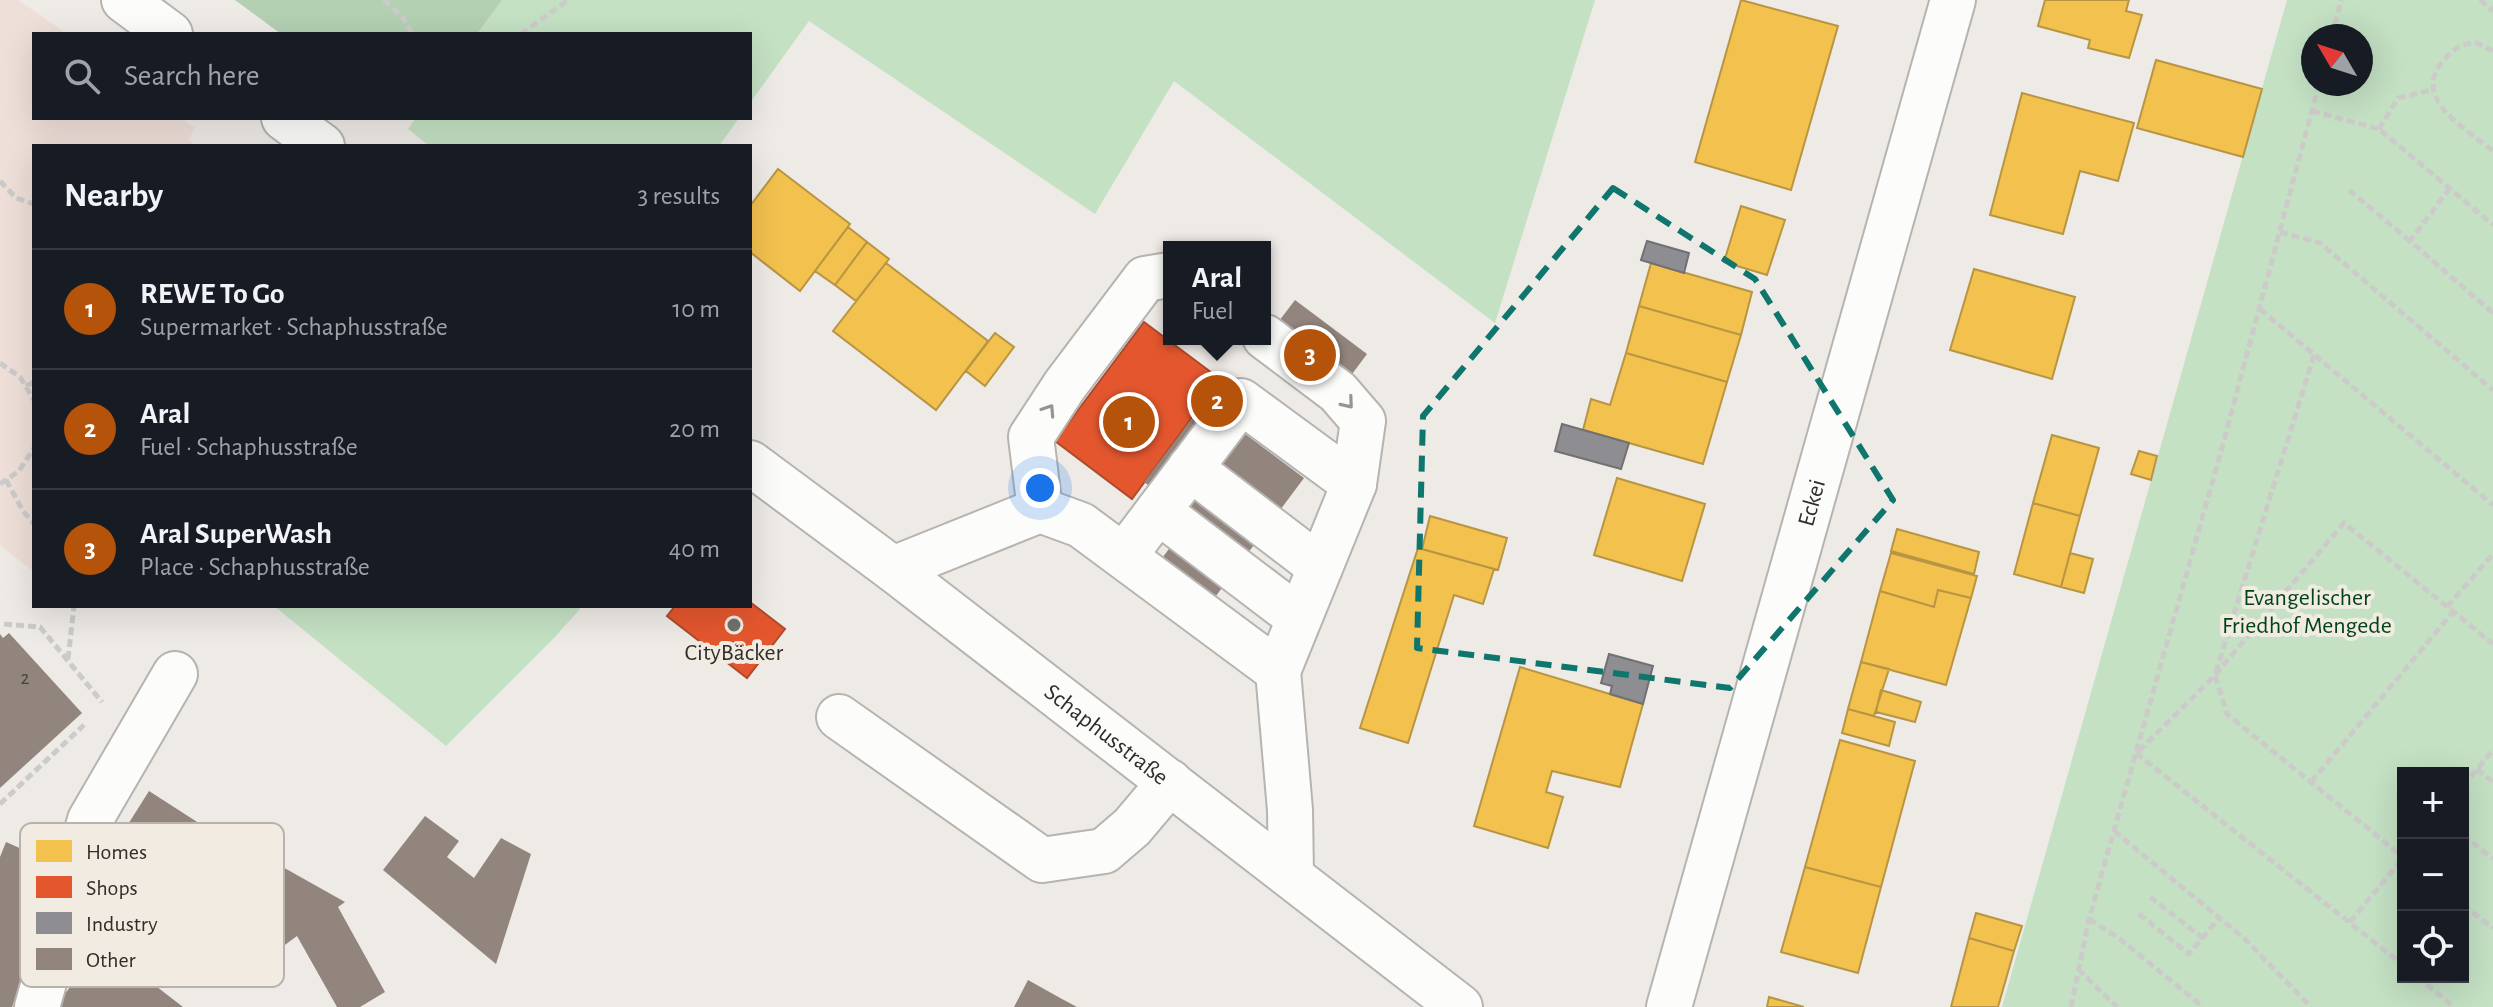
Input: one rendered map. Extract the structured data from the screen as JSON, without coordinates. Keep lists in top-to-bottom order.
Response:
{
  "streets": {
    "street": ["Eckei", "Schaphusstraße"]
  },
  "parks": ["Evangelischer Friedhof Mengede"],
  "places": ["CityBäcker"],
  "house_numbers": ["2"],
  "legend": [
    "Homes",
    "Shops",
    "Industry",
    "Other"
  ],
  "north": "top left",
  "page": {
    "search": "Search here",
    "heading": ["Nearby", "3 results"],
    "popup": ["Aral", "Fuel"],
    "list": [
      {
        "mark": "1",
        "name": "REWE To Go",
        "note": "Supermarket · Schaphusstraße",
        "value": "10 m"
      },
      {
        "mark": "2",
        "name": "Aral",
        "note": "Fuel · Schaphusstraße",
        "value": "20 m"
      },
      {
        "mark": "3",
        "name": "Aral SuperWash",
        "note": "Place · Schaphusstraße",
        "value": "40 m"
      }
    ],
    "pins": ["3", "2", "1"],
    "map_buttons": ["+", "−"]
  }
}
